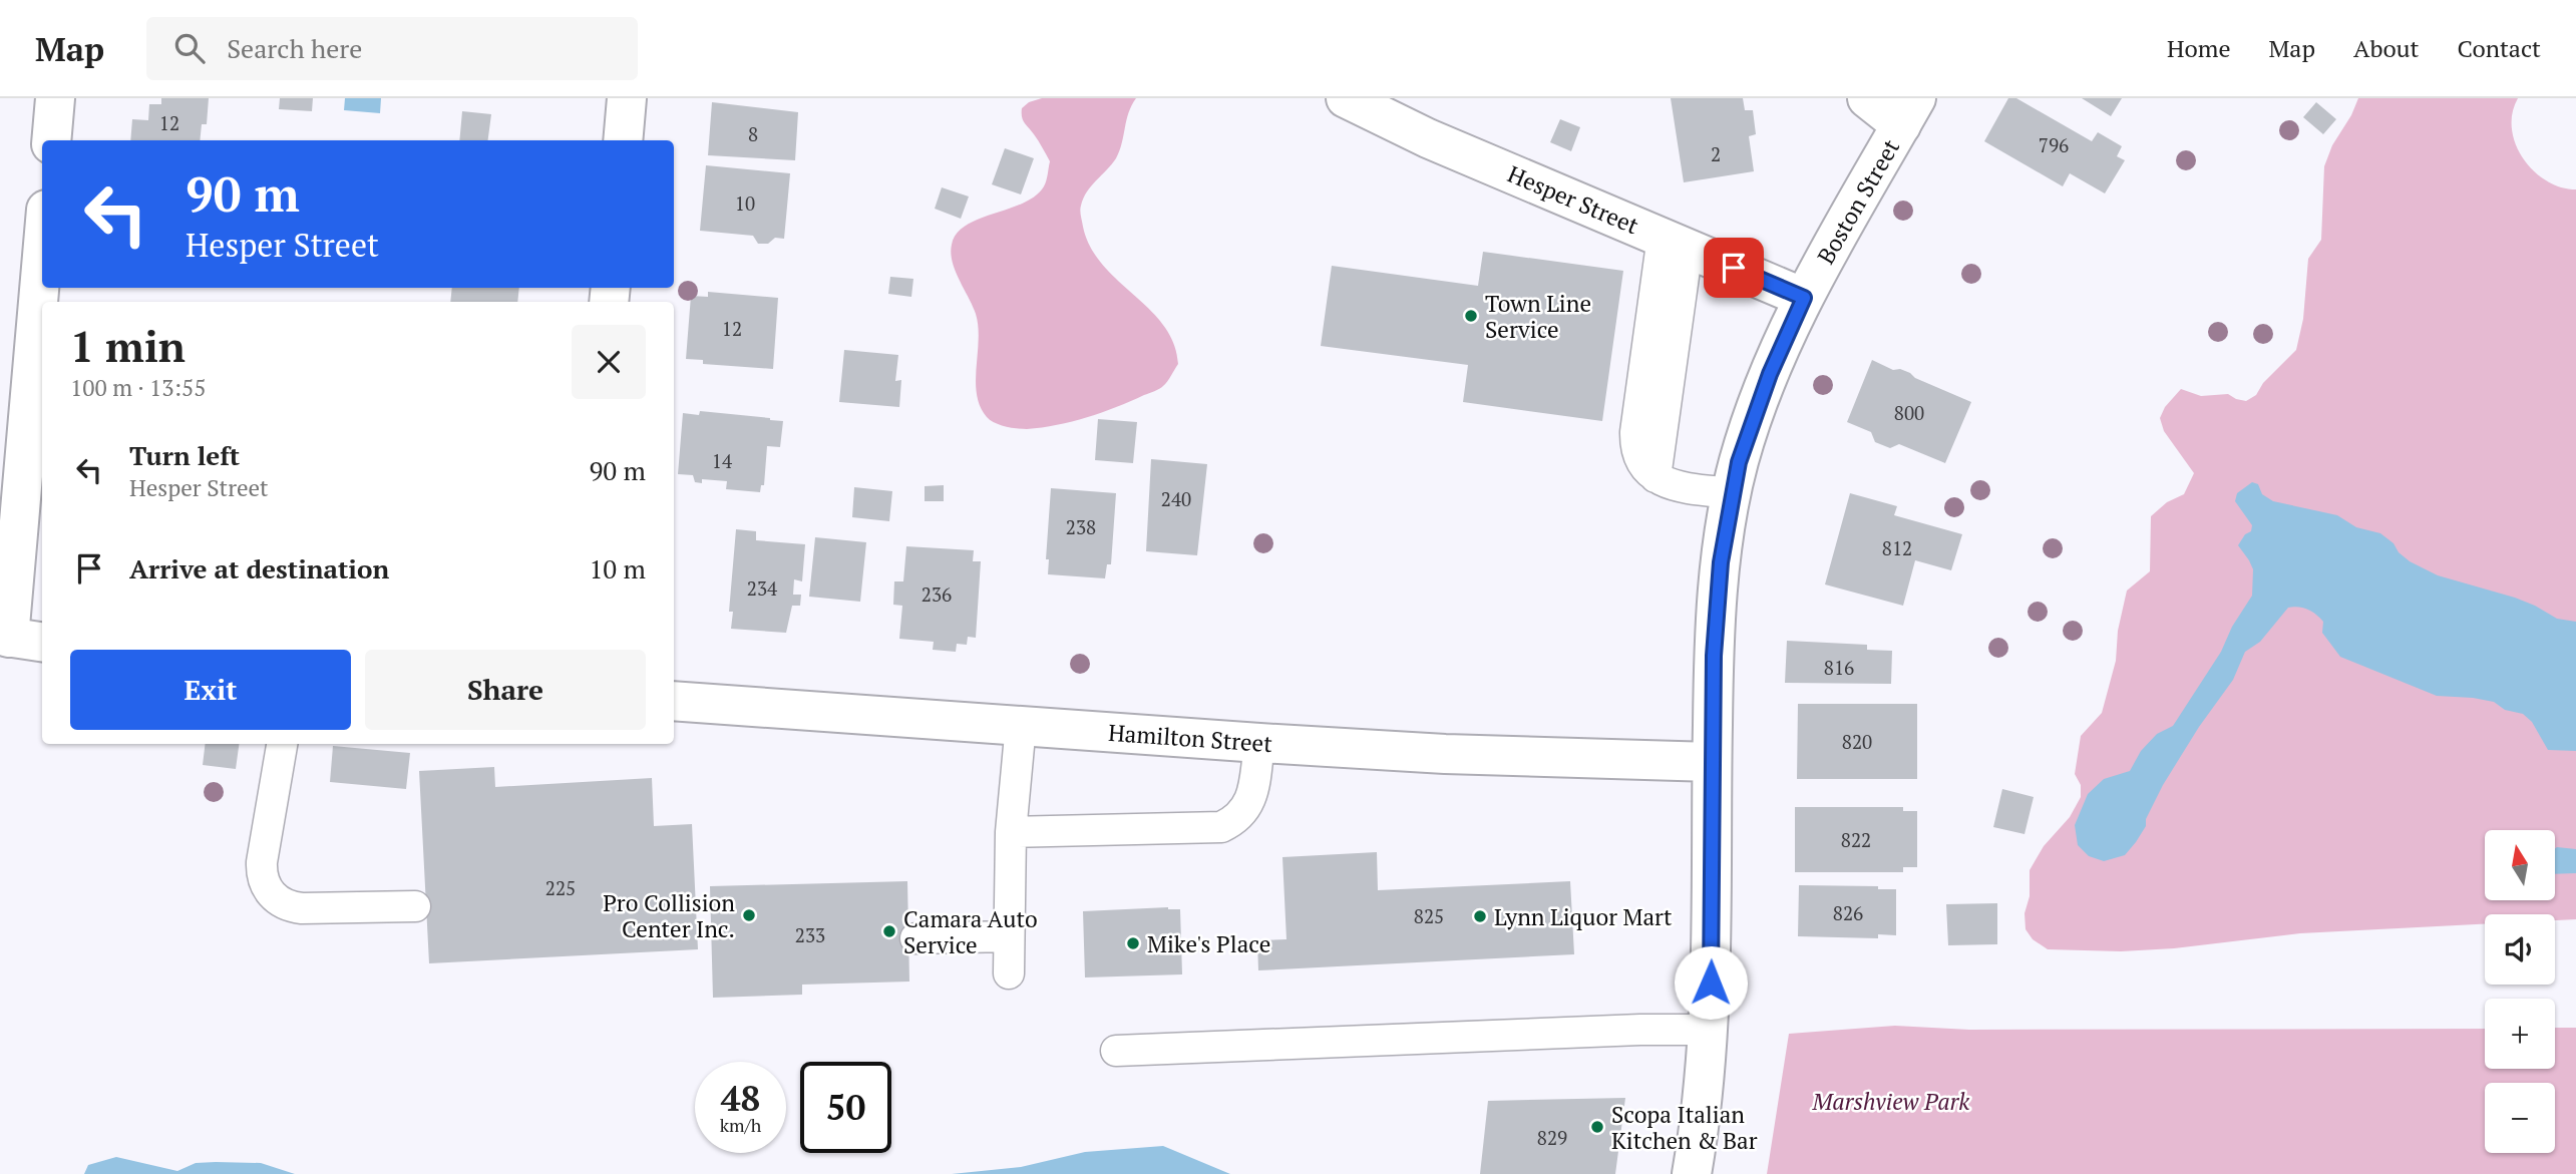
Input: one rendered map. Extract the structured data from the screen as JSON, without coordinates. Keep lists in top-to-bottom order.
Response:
{
  "streets": {
    "main road": ["Hesper Street", "Boston Street", "Hamilton Street"]
  },
  "crossings": [
    ["Hesper Street", "Boston Street"],
    ["Boston Street", "Hamilton Street"]
  ],
  "parks": ["Marshview Park"],
  "places": [
    "Town Line Service",
    "Pro Collision Center Inc.",
    "Lynn Liquor Mart",
    "Camara Auto Service",
    "Mike's Place",
    "Scopa Italian Kitchen & Bar"
  ],
  "house_numbers": [
    "12",
    "8",
    "796",
    "2",
    "10",
    "12",
    "800",
    "14",
    "240",
    "238",
    "812",
    "234",
    "236",
    "816",
    "820",
    "822",
    "225",
    "826",
    "825",
    "233",
    "829"
  ],
  "north": "top",
  "page": {
    "header": "Map",
    "search": "Search here",
    "nav": [
      "Home",
      "Map",
      "About",
      "Contact"
    ],
    "turn": ["90 m", "Hesper Street"],
    "heading": ["1 min", "100 m · 13:55"],
    "list": [
      {
        "name": "Turn left",
        "note": "Hesper Street",
        "value": "90 m"
      },
      {
        "name": "Arrive at destination",
        "value": "10 m"
      }
    ],
    "buttons": ["Exit", "Share"],
    "map_buttons": ["+", "−"],
    "speed": "48 km/h",
    "limit": "50"
  }
}
